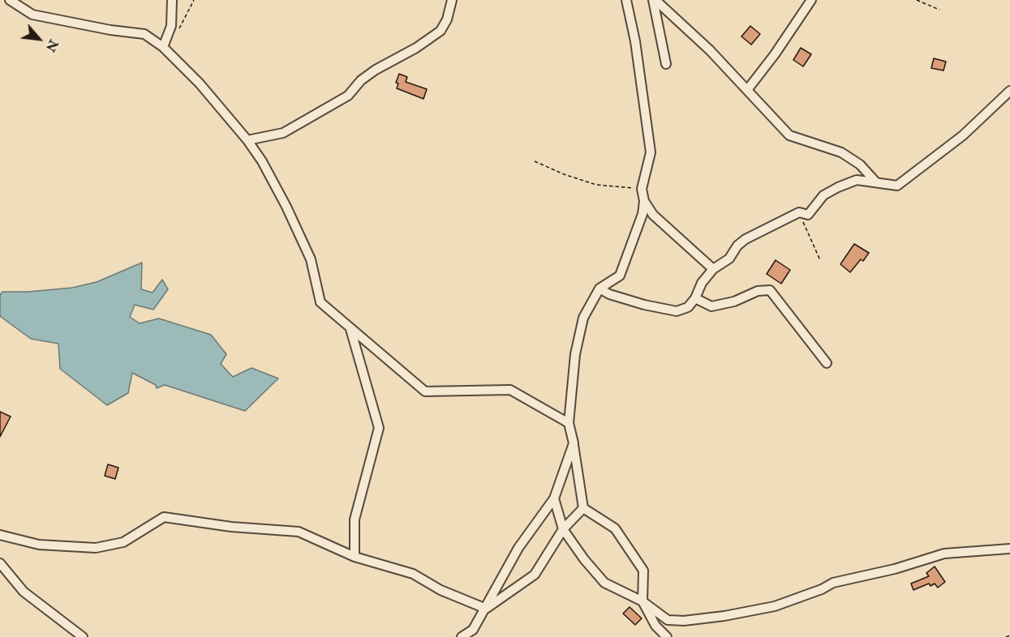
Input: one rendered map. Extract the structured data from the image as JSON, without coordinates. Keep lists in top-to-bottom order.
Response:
{
  "north": "bottom right"
}
